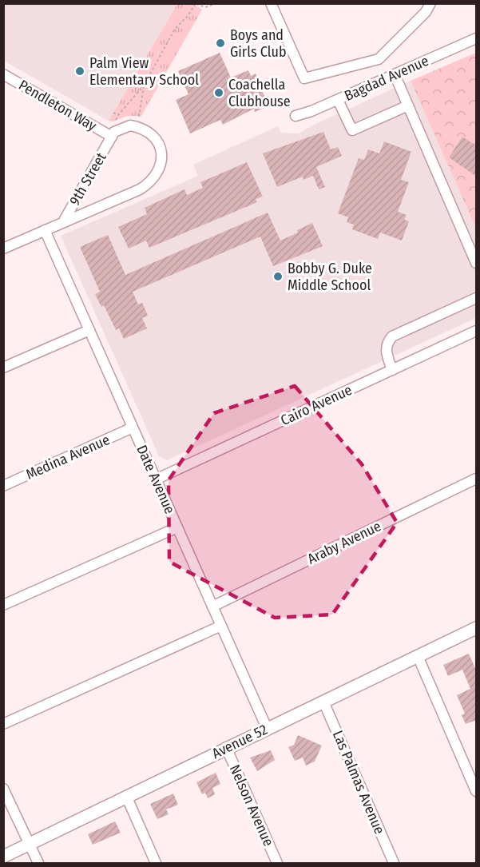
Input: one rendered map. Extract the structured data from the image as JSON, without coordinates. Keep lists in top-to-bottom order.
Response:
{
  "streets": {
    "main road": ["Avenue 52"],
    "street": [
      "Bagdad Avenue",
      "Pendleton Way",
      "9th Street",
      "Cairo Avenue",
      "Medina Avenue",
      "Date Avenue",
      "Araby Avenue",
      "Las Palmas Avenue",
      "Nelson Avenue"
    ]
  },
  "crossings": [
    ["Pendleton Way", "9th Street"],
    ["Cairo Avenue", "Date Avenue"],
    ["Medina Avenue", "Date Avenue"],
    ["Date Avenue", "Araby Avenue"],
    ["Date Avenue", "Avenue 52"],
    ["Avenue 52", "Las Palmas Avenue"],
    ["Avenue 52", "Nelson Avenue"]
  ],
  "places": [
    "Boys and Girls Club",
    "Palm View Elementary School",
    "Coachella Clubhouse",
    "Bobby G. Duke Middle School"
  ]
}
